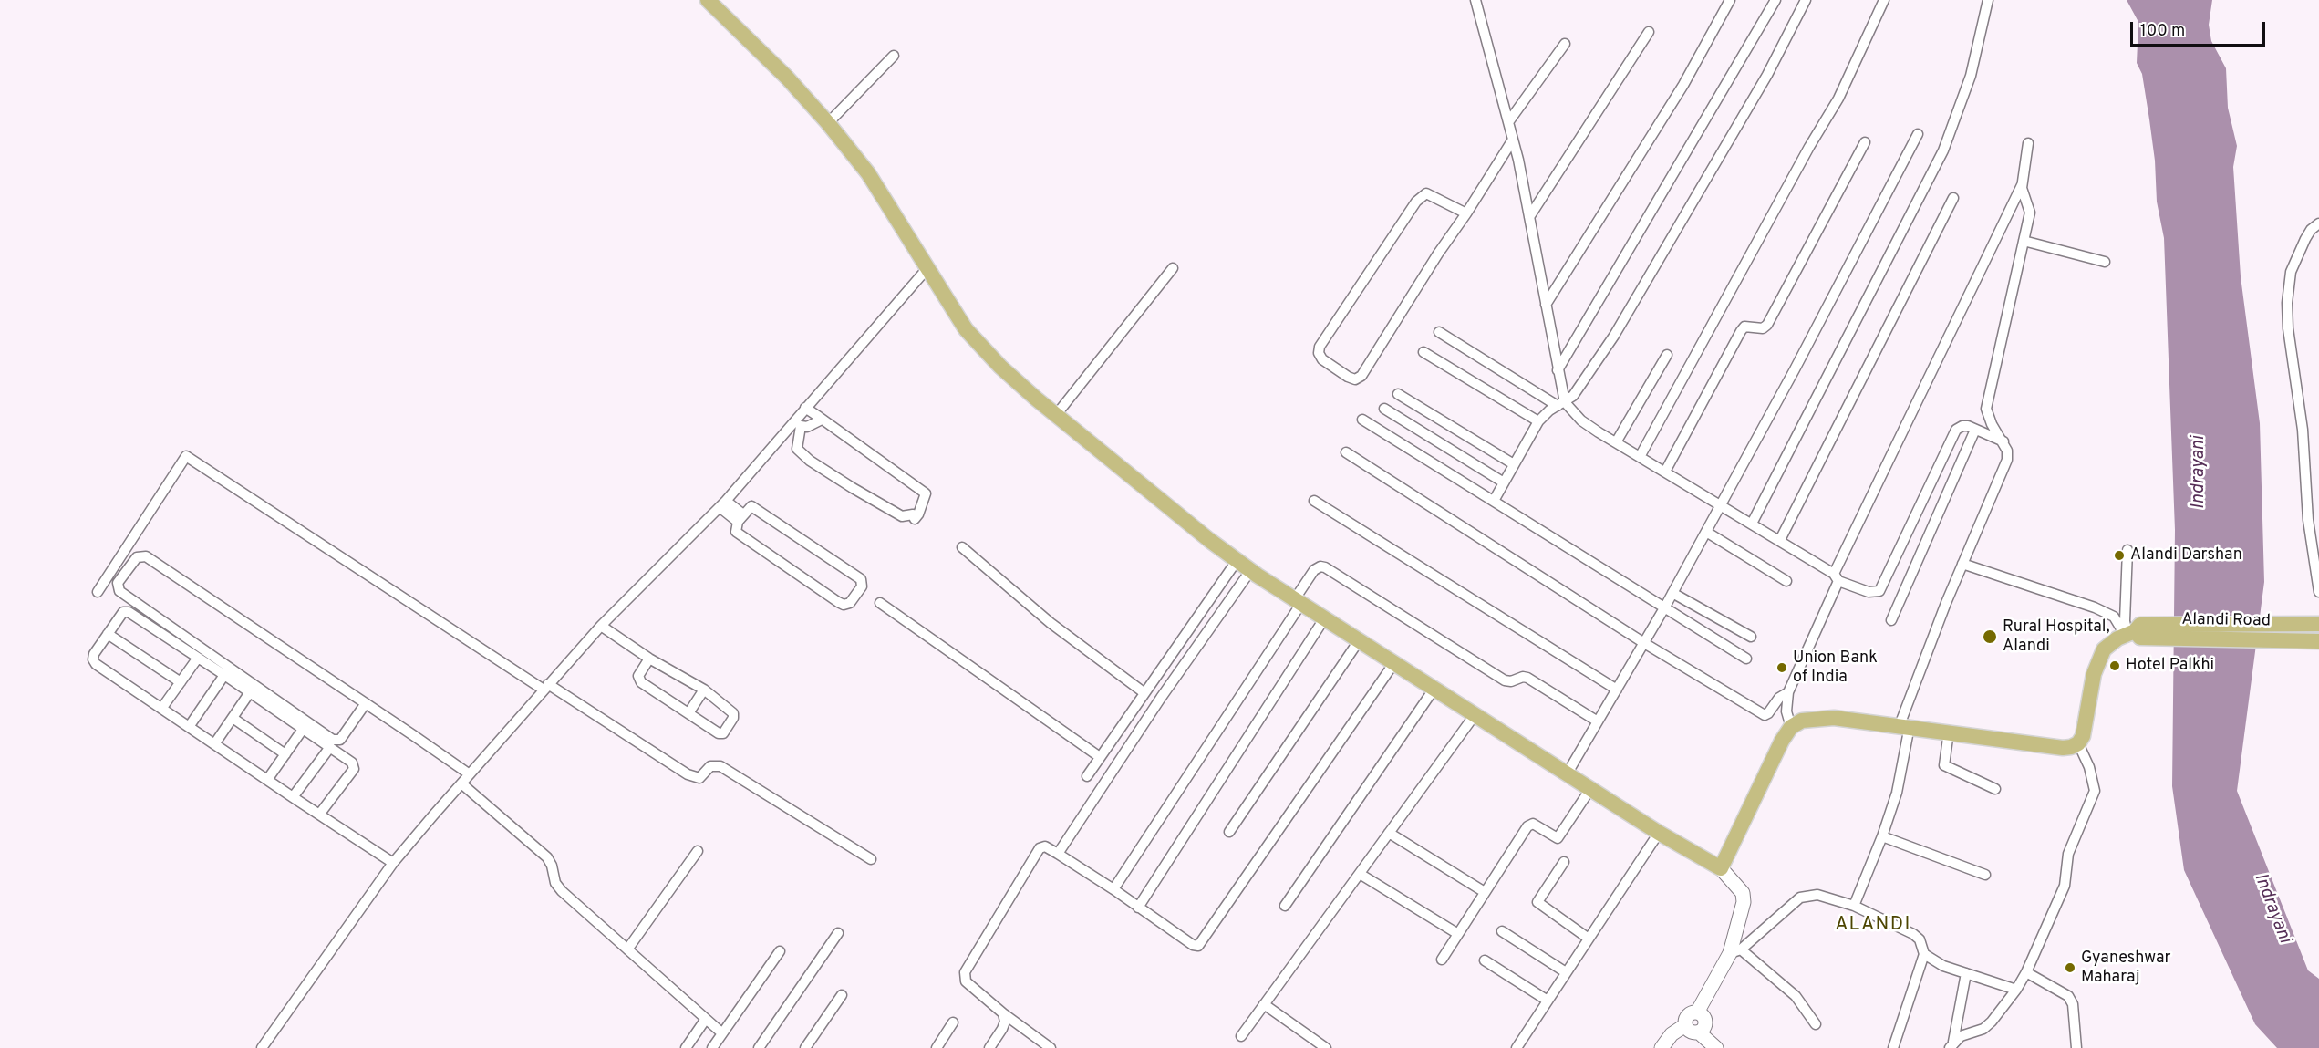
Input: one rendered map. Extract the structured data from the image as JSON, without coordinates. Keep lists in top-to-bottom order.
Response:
{
  "streets": {
    "main road": ["Alandi Road"]
  },
  "districts": ["ALANDI"],
  "water": ["Indrayani"],
  "places": [
    "Alandi Darshan",
    "Rural Hospital, Alandi",
    "Hotel Palkhi",
    "Union Bank of India",
    "Gyaneshwar Maharaj"
  ],
  "scale_bar": "100 m"
}
